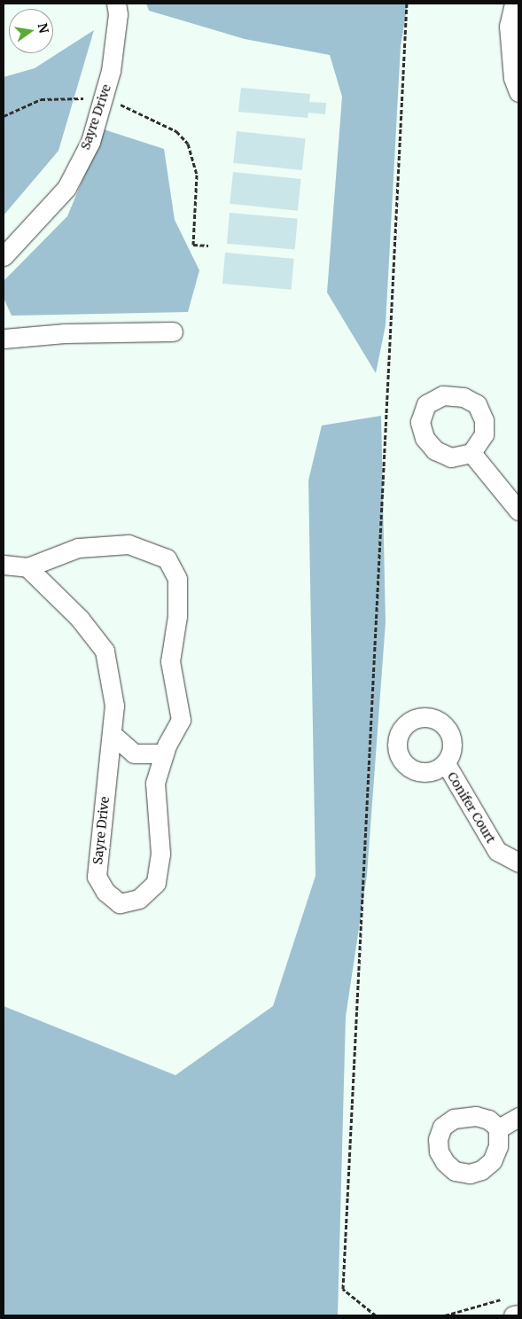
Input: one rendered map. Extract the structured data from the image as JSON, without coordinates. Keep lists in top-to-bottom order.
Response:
{
  "streets": {
    "street": ["Sayre Drive", "Conifer Court"]
  },
  "north": "right"
}
